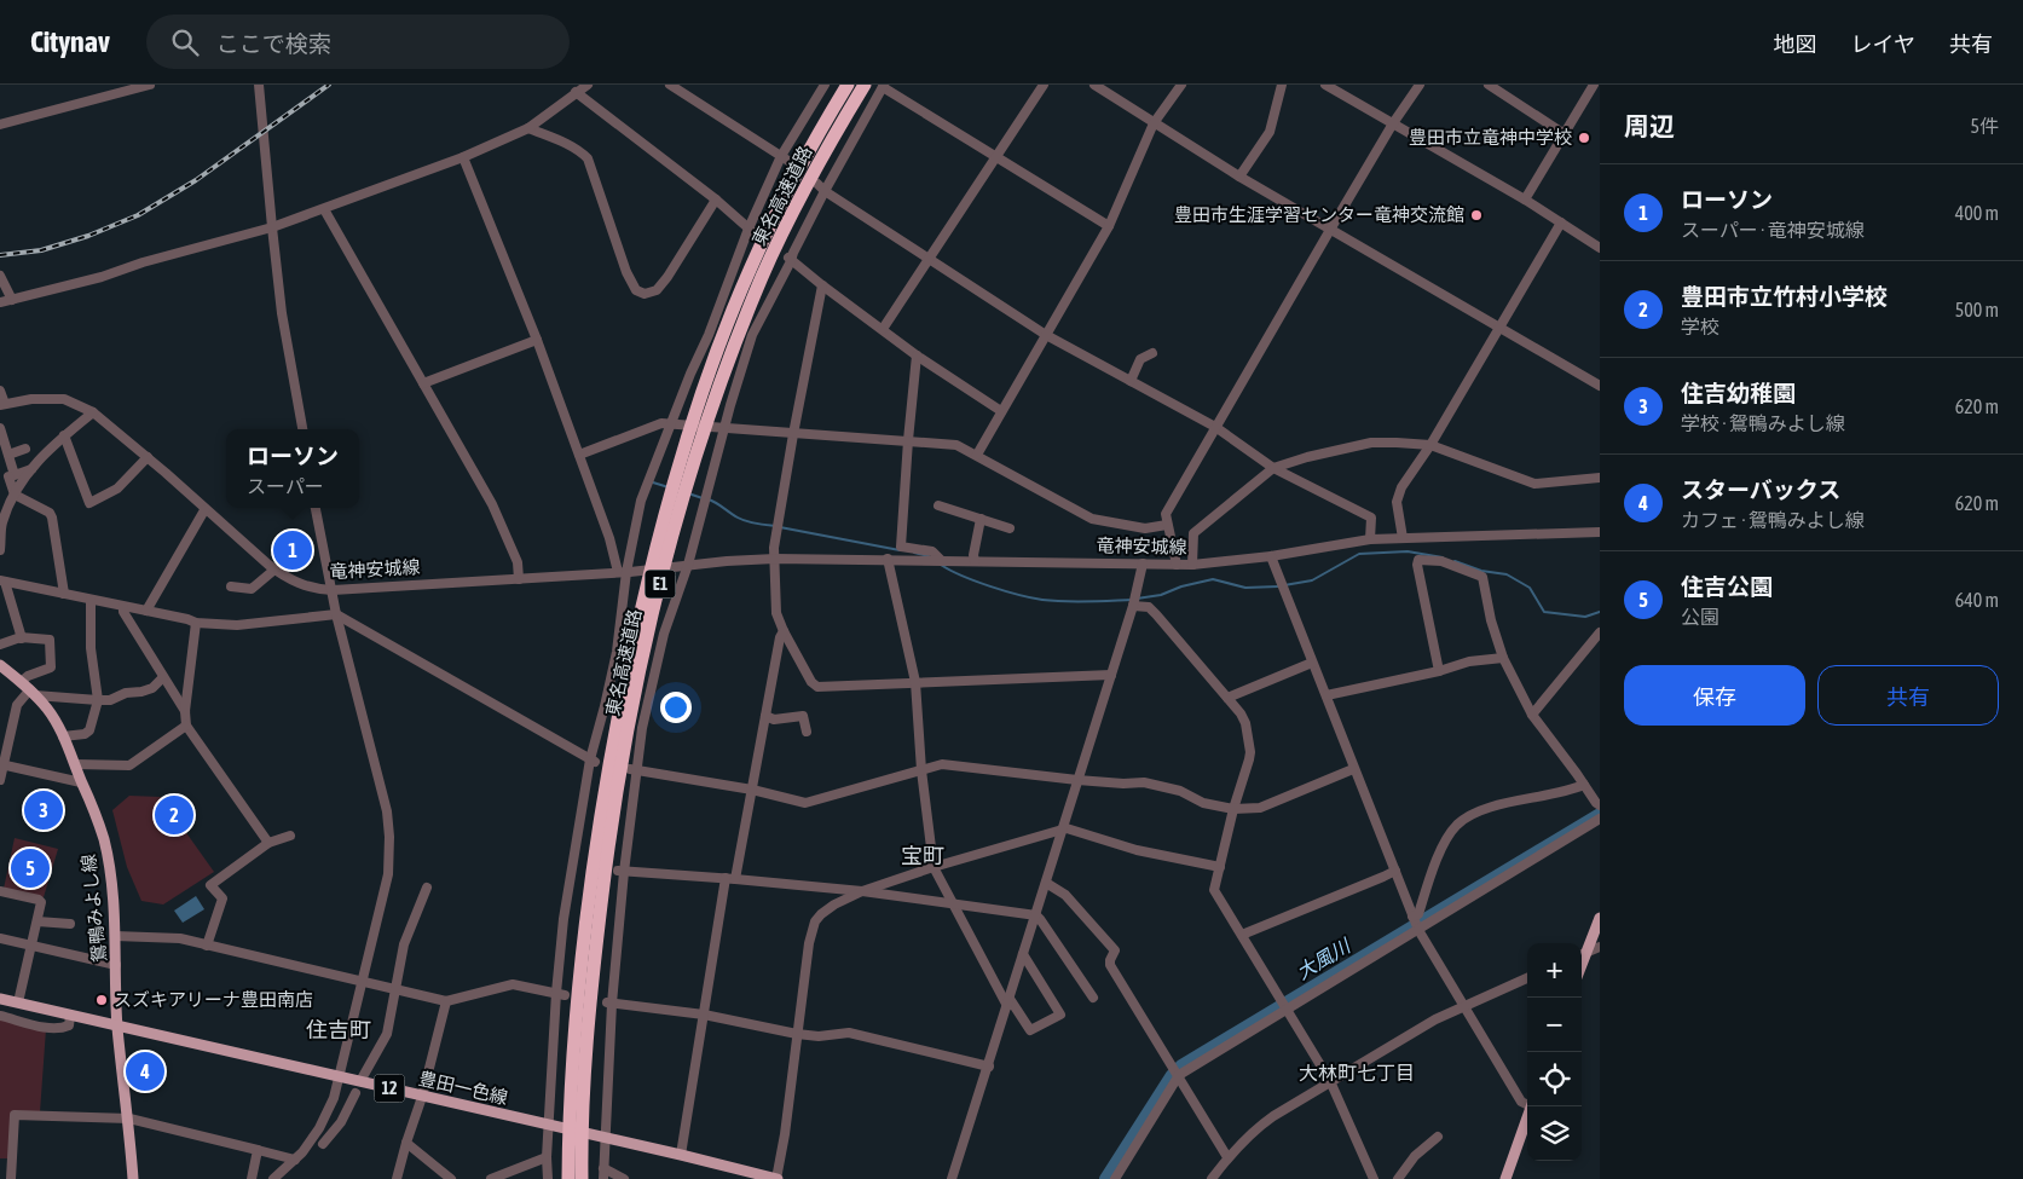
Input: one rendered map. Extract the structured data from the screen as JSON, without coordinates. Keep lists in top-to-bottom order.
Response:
{
  "streets": {
    "highway": ["東名高速道路", "E1"],
    "main road": ["鴛鴨みよし線", "12", "豊田一色線"],
    "street": ["竜神安城線"]
  },
  "crossings": [
    ["鴛鴨みよし線", "豊田一色線"]
  ],
  "districts": ["宝町", "住吉町", "大林町七丁目"],
  "water": ["大風川"],
  "places": ["豊田市立竜神中学校", "豊田市生涯学習センター竜神交流館", "スズキアリーナ豊田南店"],
  "page": {
    "header": "Citynav",
    "search": "ここで検索",
    "nav": ["地図", "レイヤ", "共有"],
    "heading": ["周辺", "5件"],
    "list": [
      {
        "mark": "1",
        "name": "ローソン",
        "note": "スーパー · 竜神安城線",
        "value": "400 m"
      },
      {
        "mark": "2",
        "name": "豊田市立竹村小学校",
        "note": "学校",
        "value": "500 m"
      },
      {
        "mark": "3",
        "name": "住吉幼稚園",
        "note": "学校 · 鴛鴨みよし線",
        "value": "620 m"
      },
      {
        "mark": "4",
        "name": "スターバックス",
        "note": "カフェ · 鴛鴨みよし線",
        "value": "620 m"
      },
      {
        "mark": "5",
        "name": "住吉公園",
        "note": "公園",
        "value": "640 m"
      }
    ],
    "popup": ["ローソン", "スーパー"],
    "pins": [
      "1",
      "3",
      "2",
      "5",
      "4"
    ],
    "buttons": ["保存", "共有"],
    "map_buttons": ["+", "−"]
  }
}
